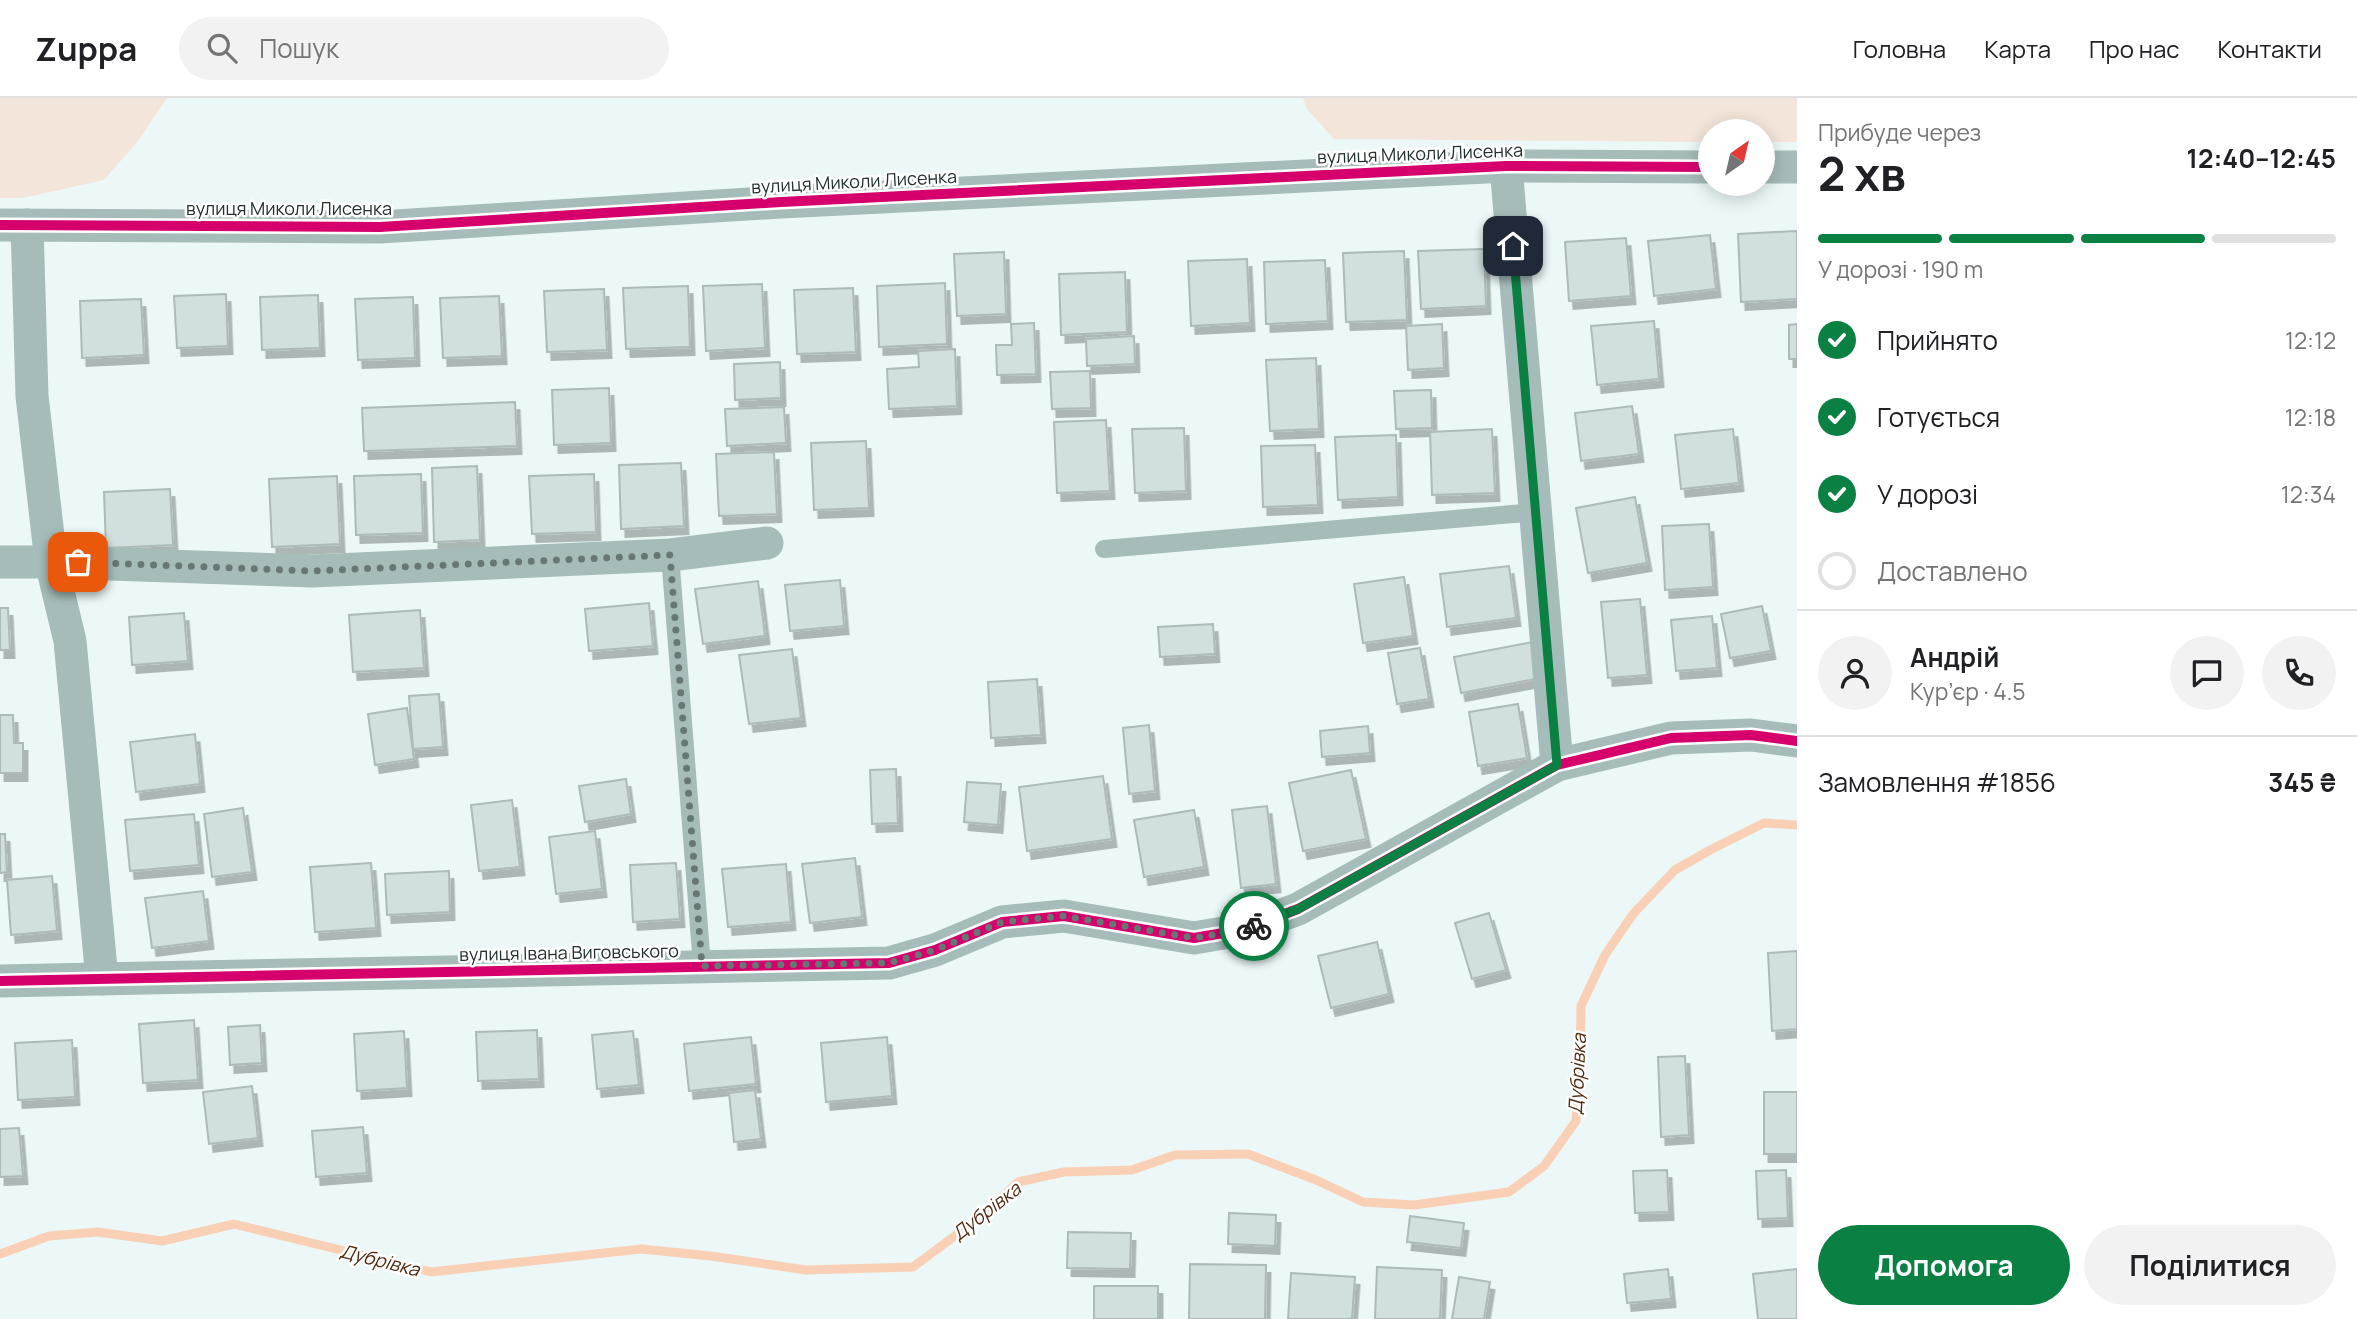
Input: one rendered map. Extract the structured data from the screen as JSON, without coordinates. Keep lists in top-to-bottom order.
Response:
{
  "streets": {
    "street": ["вулиця Миколи Лисенка", "вулиця Івана Виговського"]
  },
  "water": ["Дубрівка"],
  "north": "top right",
  "page": {
    "header": "Zuppa",
    "search": "Пошук",
    "nav": [
      "Головна",
      "Карта",
      "Про нас",
      "Контакти"
    ],
    "heading": ["2 хв", "Прибуде через", "12:40–12:45"],
    "panel": [
      "Андрій",
      "Кур’єр · 4.5",
      "Замовлення #1856",
      "345 ₴"
    ],
    "bar": "У дорозі · 190 m",
    "list": [
      ["Прийнято", "12:12"],
      ["Готується", "12:18"],
      ["У дорозі", "12:34"],
      "Доставлено"
    ],
    "buttons": ["Допомога", "Поділитися"]
  }
}
